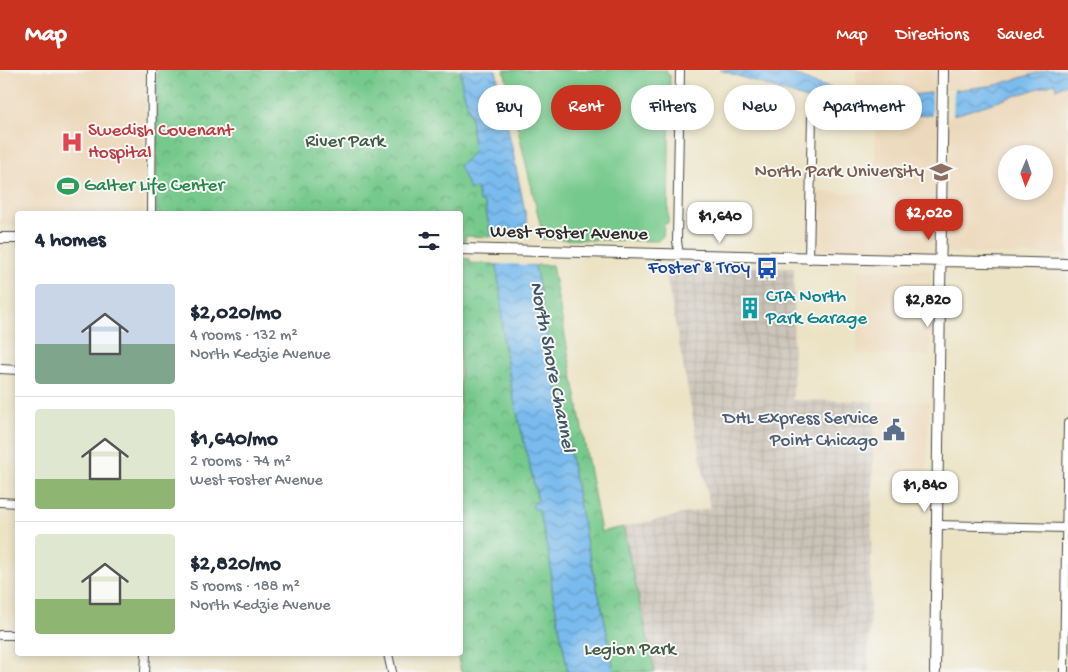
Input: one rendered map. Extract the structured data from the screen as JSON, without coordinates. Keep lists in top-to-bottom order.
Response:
{
  "streets": {
    "main road": ["West Foster Avenue"]
  },
  "water": ["North Shore Channel"],
  "parks": ["River Park", "Legion Park"],
  "places": {
    "hospital": ["Swedish Covenant Hospital"],
    "school or university": ["North Park University"],
    "sports": ["Galter Life Center"],
    "bus stop": ["Foster & Troy"],
    "building": ["CTA North Park Garage"],
    "public building": ["DHL Express Service Point Chicago"]
  },
  "north": "bottom",
  "page": {
    "header": "Map",
    "nav": ["Map", "Directions", "Saved"],
    "chip": [
      "Buy",
      "Rent",
      "Filters",
      "New",
      "Apartment"
    ],
    "price": [
      "$2,020",
      "$1,640",
      "$2,820",
      "$1,840"
    ],
    "heading": "4 homes",
    "list": [
      {
        "name": "$2,020/mo",
        "note": "4 rooms · 132 m² · North Kedzie Avenue"
      },
      {
        "name": "$1,640/mo",
        "note": "2 rooms · 74 m² · West Foster Avenue"
      },
      {
        "name": "$2,820/mo",
        "note": "5 rooms · 188 m² · North Kedzie Avenue"
      }
    ]
  }
}
